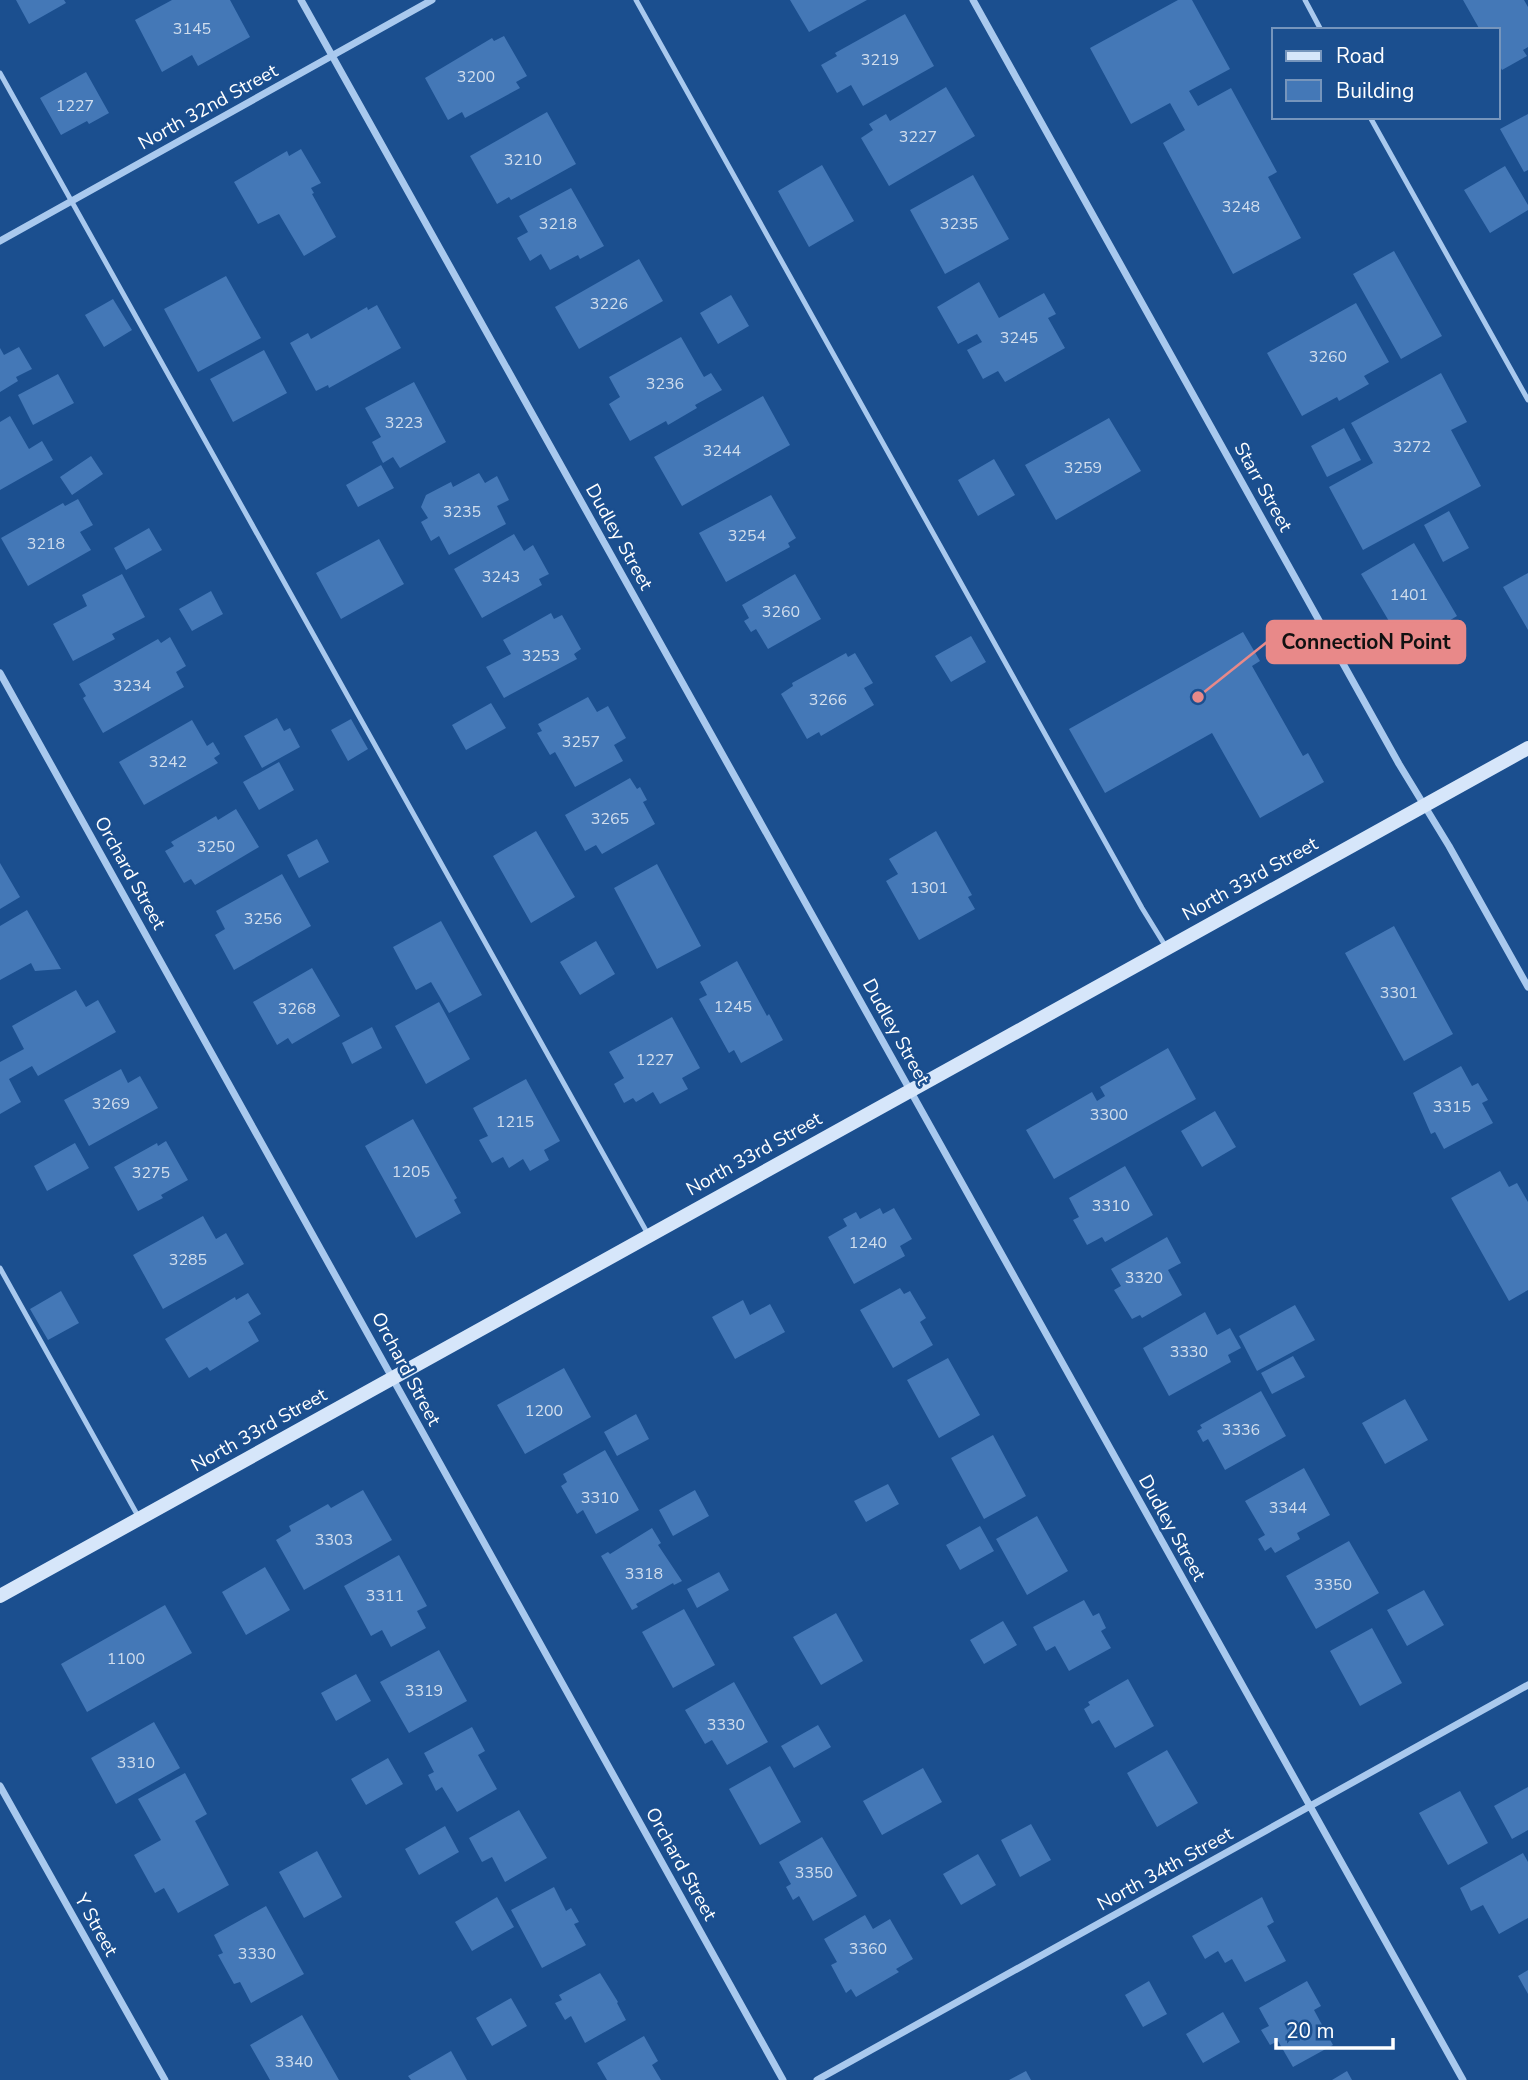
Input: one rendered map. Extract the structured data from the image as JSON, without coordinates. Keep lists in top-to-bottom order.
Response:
{
  "streets": {
    "main road": ["North 33rd Street"],
    "street": [
      "North 32nd Street",
      "Starr Street",
      "Dudley Street",
      "Orchard Street",
      "North 34th Street",
      "Y Street"
    ]
  },
  "crossings": [
    ["North 32nd Street", "Dudley Street"],
    ["Starr Street", "North 33rd Street"],
    ["Dudley Street", "North 33rd Street"],
    ["Dudley Street", "North 34th Street"],
    ["Orchard Street", "North 33rd Street"]
  ],
  "places": ["ConnectioN Point"],
  "house_numbers": [
    "3145",
    "3219",
    "3200",
    "1227",
    "3227",
    "3210",
    "3248",
    "3218",
    "3235",
    "3226",
    "3245",
    "3260",
    "3236",
    "3223",
    "3272",
    "3244",
    "3259",
    "3235",
    "3254",
    "3218",
    "3243",
    "1401",
    "3260",
    "3253",
    "3234",
    "3266",
    "3257",
    "3242",
    "3265",
    "3250",
    "1301",
    "3256",
    "3301",
    "1245",
    "3268",
    "1227",
    "3269",
    "3315",
    "3300",
    "1215",
    "1205",
    "3275",
    "3310",
    "1240",
    "3285",
    "3320",
    "3330",
    "1200",
    "3336",
    "3310",
    "3344",
    "3303",
    "3318",
    "3350",
    "3311",
    "1100",
    "3319",
    "3330",
    "3310",
    "3350",
    "3360",
    "3330",
    "3340"
  ],
  "legend": ["Road", "Building"],
  "scale_bar": "20 m"
}
